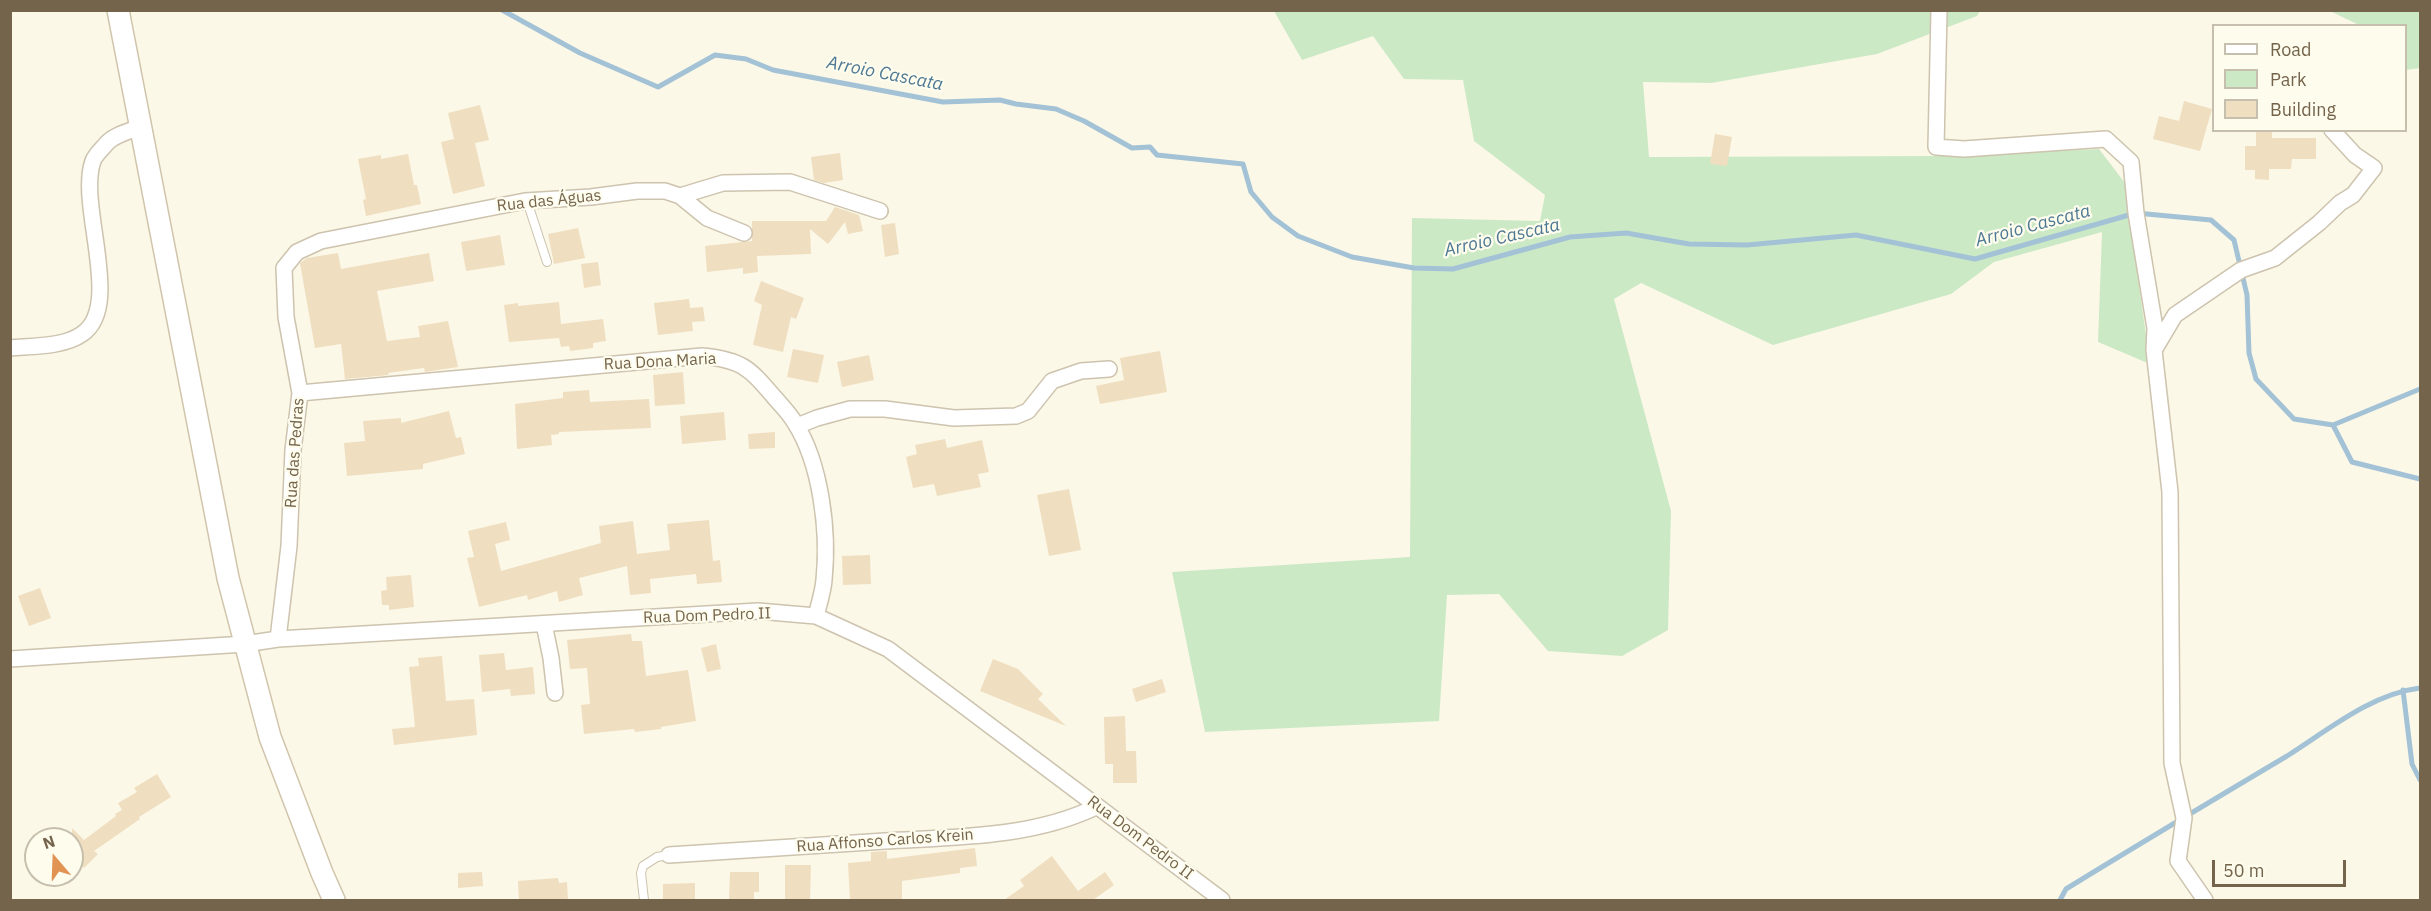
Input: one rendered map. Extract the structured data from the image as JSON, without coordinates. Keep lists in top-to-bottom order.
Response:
{
  "streets": {
    "street": [
      "Rua das Águas",
      "Rua Dona Maria",
      "Rua das Pedras",
      "Rua Dom Pedro II",
      "Rua Affonso Carlos Krein"
    ]
  },
  "crossings": [
    ["Rua das Águas", "Rua das Pedras"],
    ["Rua Dona Maria", "Rua das Pedras"],
    ["Rua Dona Maria", "Rua Dom Pedro II"],
    ["Rua das Pedras", "Rua Dom Pedro II"],
    ["Rua Dom Pedro II", "Rua Affonso Carlos Krein"]
  ],
  "water": ["Arroio Cascata"],
  "legend": ["Road", "Park", "Building"],
  "scale_bar": "50 m",
  "north": "top"
}
